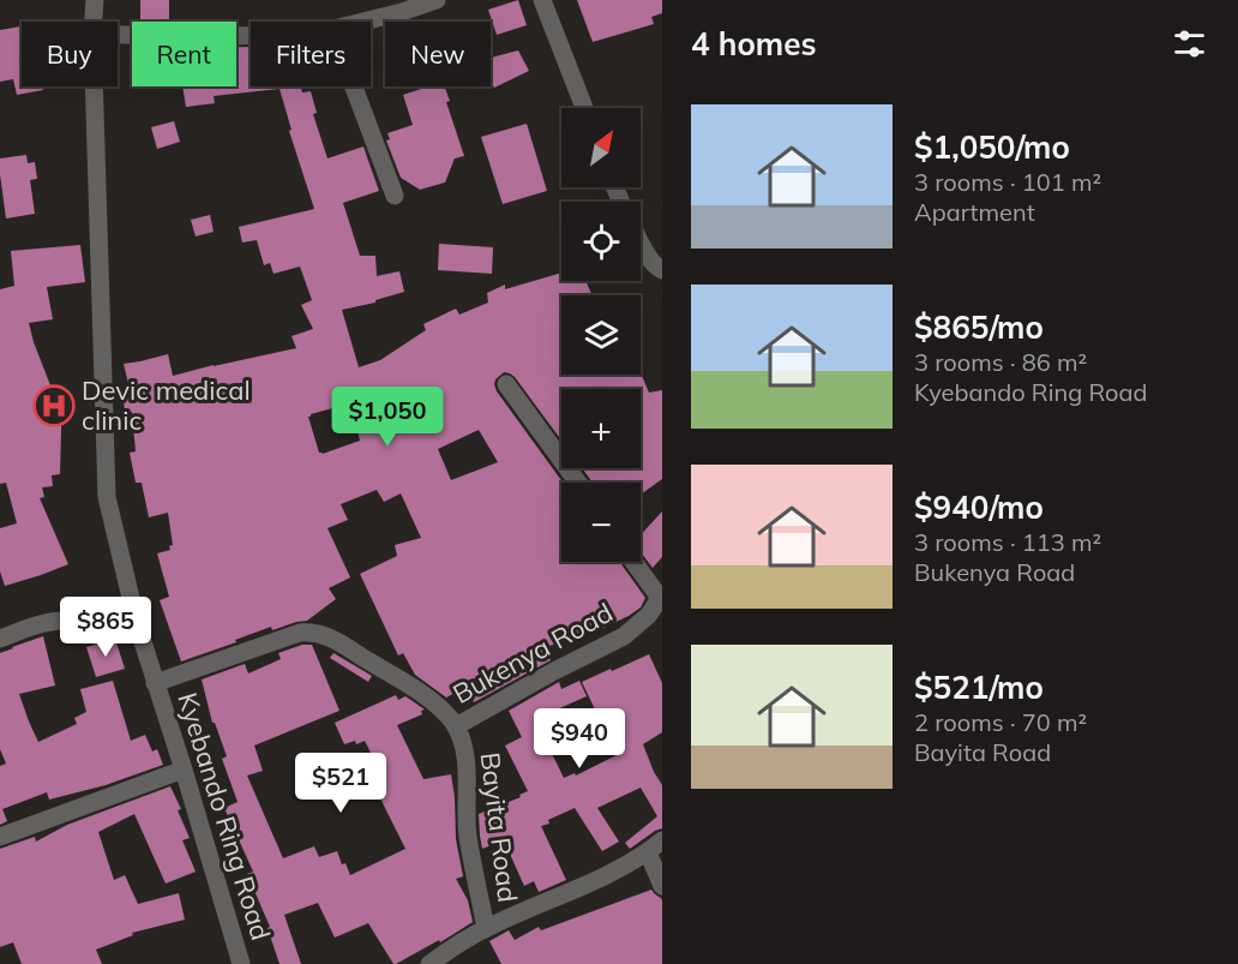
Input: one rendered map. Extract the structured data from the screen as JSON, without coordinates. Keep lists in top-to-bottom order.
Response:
{
  "streets": {
    "street": ["Bukenya Road", "Kyebando Ring Road", "Bayita Road"]
  },
  "crossings": [
    ["Bukenya Road", "Bayita Road"],
    ["Kyebando Ring Road", "Bayita Road"]
  ],
  "places": {
    "hospital": ["Devic medical clinic"]
  },
  "north": "top right",
  "page": {
    "heading": "4 homes",
    "chip": [
      "Buy",
      "Rent",
      "Filters",
      "New"
    ],
    "list": [
      {
        "name": "$1,050/mo",
        "note": "3 rooms · 101 m² · Apartment"
      },
      {
        "name": "$865/mo",
        "note": "3 rooms · 86 m² · Kyebando Ring Road"
      },
      {
        "name": "$940/mo",
        "note": "3 rooms · 113 m² · Bukenya Road"
      },
      {
        "name": "$521/mo",
        "note": "2 rooms · 70 m² · Bayita Road"
      }
    ],
    "map_buttons": ["+", "−"],
    "price": [
      "$1,050",
      "$865",
      "$940",
      "$521"
    ]
  }
}
